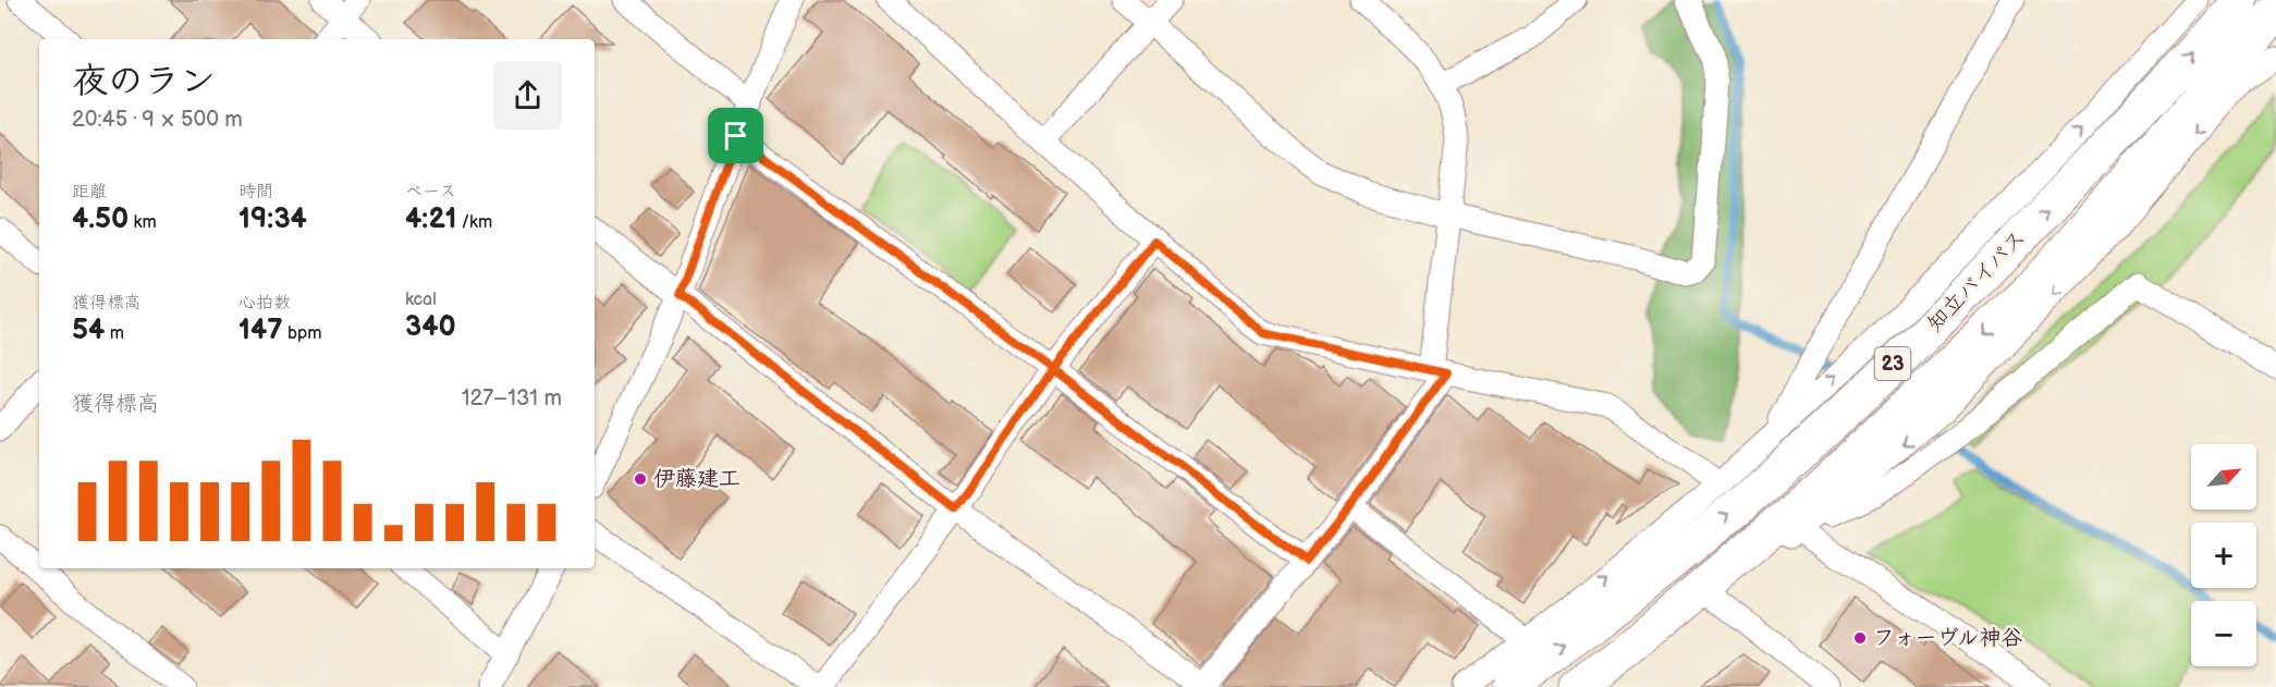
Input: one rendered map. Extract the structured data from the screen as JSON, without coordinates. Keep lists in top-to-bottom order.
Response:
{
  "streets": {
    "highway": ["知立バイパス", "23"]
  },
  "places": ["伊藤建工", "フォーヴル神谷"],
  "north": "top right",
  "page": {
    "heading": ["夜のラン", "20:45 · 9 × 500 m"],
    "stats": [
      ["距離", "4.50 km"],
      ["時間", "19:34"],
      ["ペース", "4:21 /km"],
      ["獲得標高", "54 m"],
      ["心拍数", "147 bpm"],
      ["kcal", "340"]
    ],
    "chart": ["獲得標高", "127–131 m"],
    "map_buttons": ["+", "−"]
  }
}
